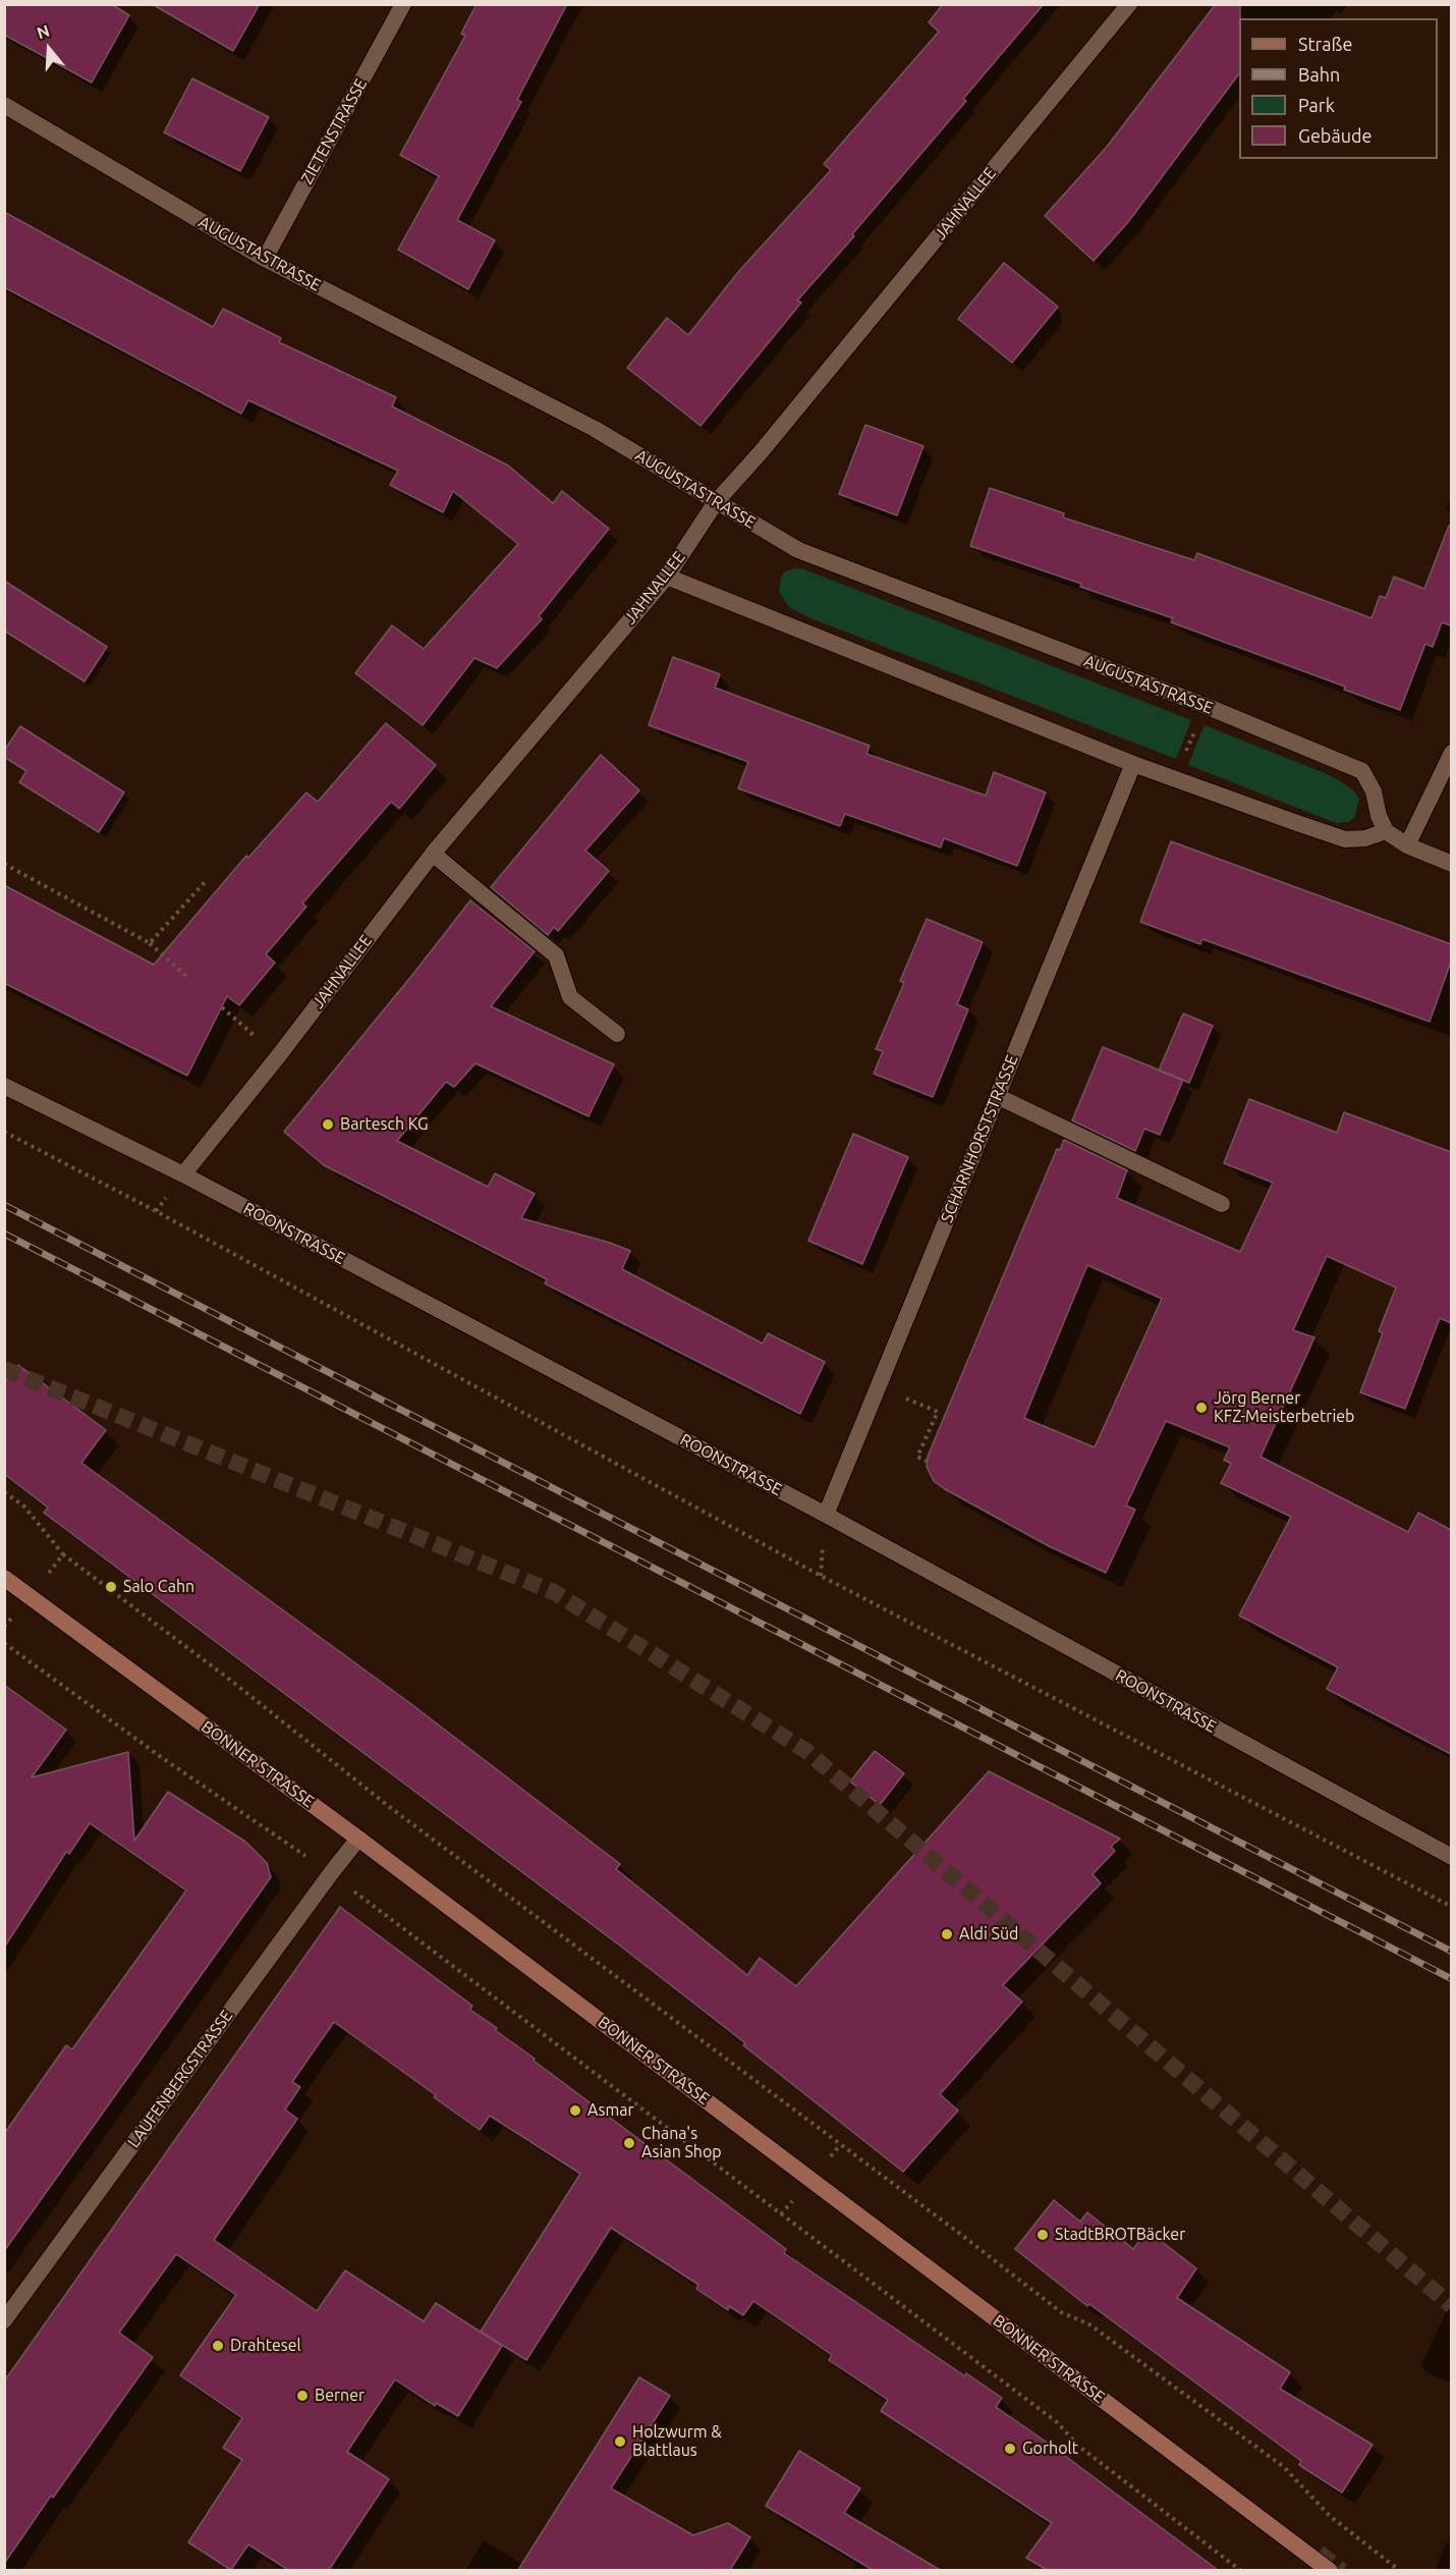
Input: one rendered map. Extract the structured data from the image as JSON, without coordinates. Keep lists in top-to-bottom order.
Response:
{
  "streets": {
    "main road": ["BONNER STRASSE"],
    "street": [
      "ZIETENSTRASSE",
      "JAHNALLEE",
      "AUGUSTASTRASSE",
      "SCHARNHORSTSTRASSE",
      "ROONSTRASSE",
      "LAUFENBERGSTRASSE"
    ]
  },
  "crossings": [
    ["ZIETENSTRASSE", "AUGUSTASTRASSE"],
    ["JAHNALLEE", "AUGUSTASTRASSE"],
    ["JAHNALLEE", "ROONSTRASSE"],
    ["SCHARNHORSTSTRASSE", "ROONSTRASSE"],
    ["BONNER STRASSE", "LAUFENBERGSTRASSE"]
  ],
  "places": [
    "Bartesch KG",
    "Jörg Berner KFZ-Meisterbetrieb",
    "Salo Cahn",
    "Aldi Süd",
    "Asmar",
    "Chana's Asian Shop",
    "StadtBROTBäcker",
    "Drahtesel",
    "Berner",
    "Holzwurm & Blattlaus",
    "Gorholt"
  ],
  "legend": [
    "Straße",
    "Bahn",
    "Park",
    "Gebäude"
  ],
  "north": "top"
}
